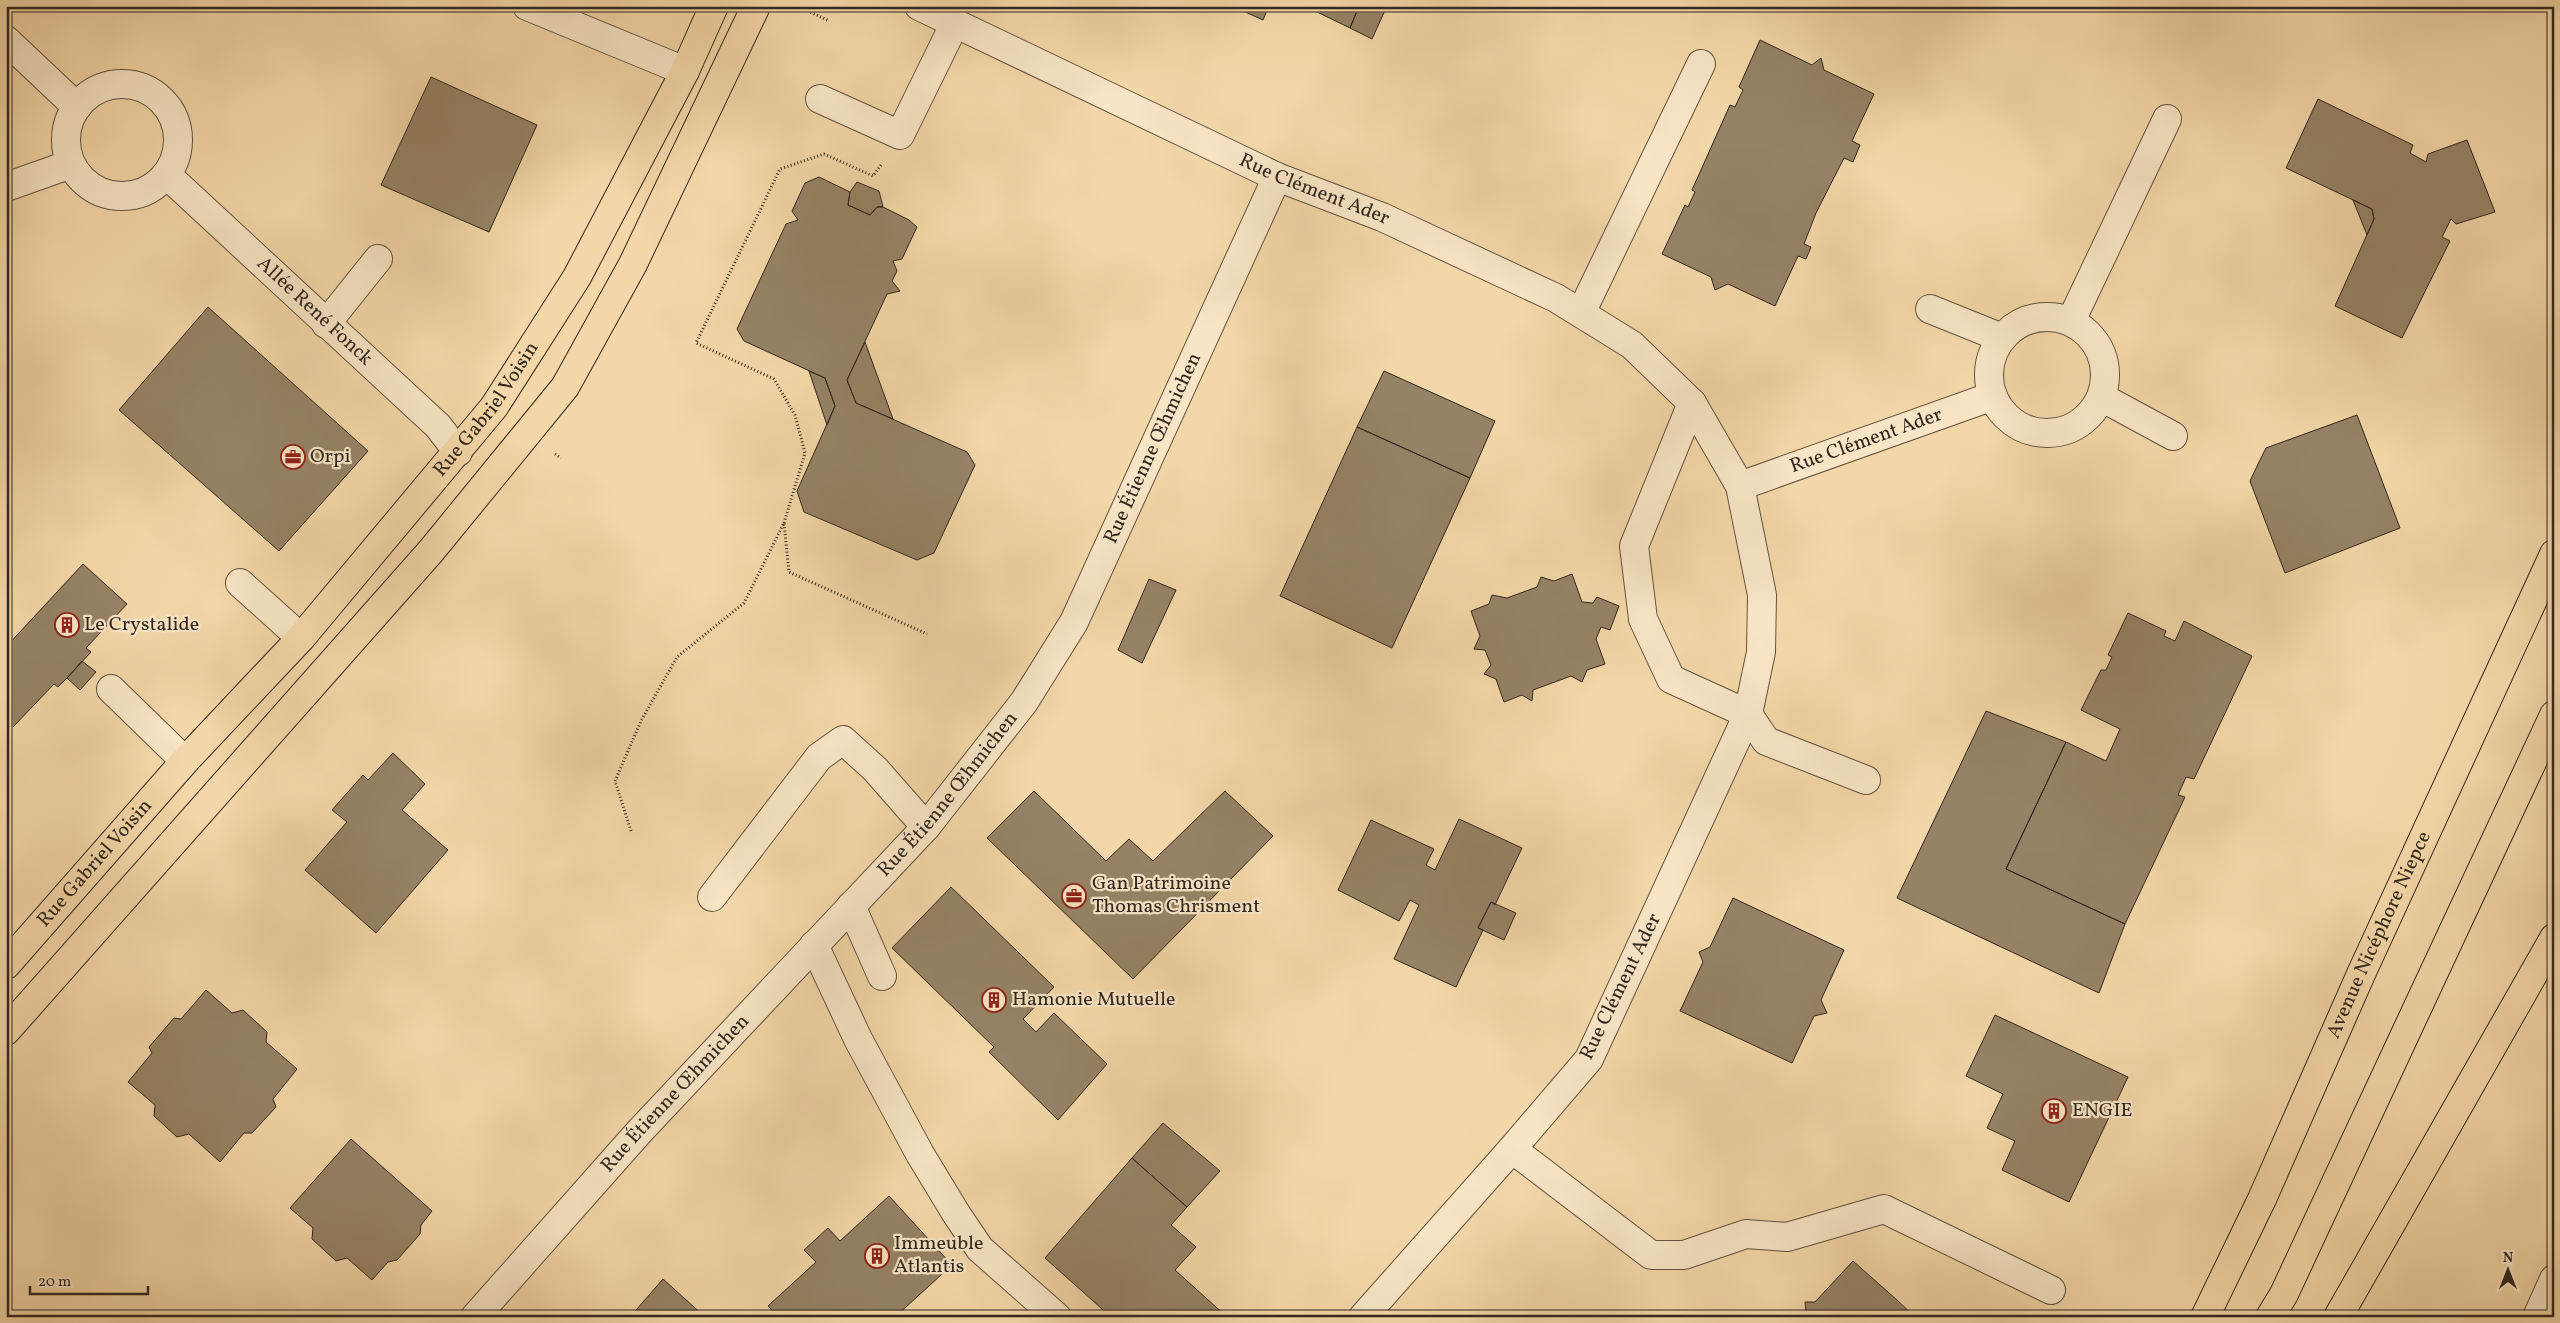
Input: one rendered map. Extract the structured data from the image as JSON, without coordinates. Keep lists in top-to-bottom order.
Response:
{
  "streets": {
    "main road": ["Rue Gabriel Voisin", "Avenue Nicéphore Niepce"],
    "street": ["Rue Clément Ader", "Allée René Fonck", "Rue Étienne Œhmichen"]
  },
  "crossings": [
    ["Rue Clément Ader", "Rue Étienne Œhmichen"],
    ["Allée René Fonck", "Rue Gabriel Voisin"]
  ],
  "places": {
    "office": ["Orpi", "Gan Patrimoine Thomas Chrisment"],
    "building": [
      "Le Crystalide",
      "Hamonie Mutuelle",
      "ENGIE",
      "Immeuble Atlantis"
    ]
  },
  "scale_bar": "20 m",
  "north": "top"
}
